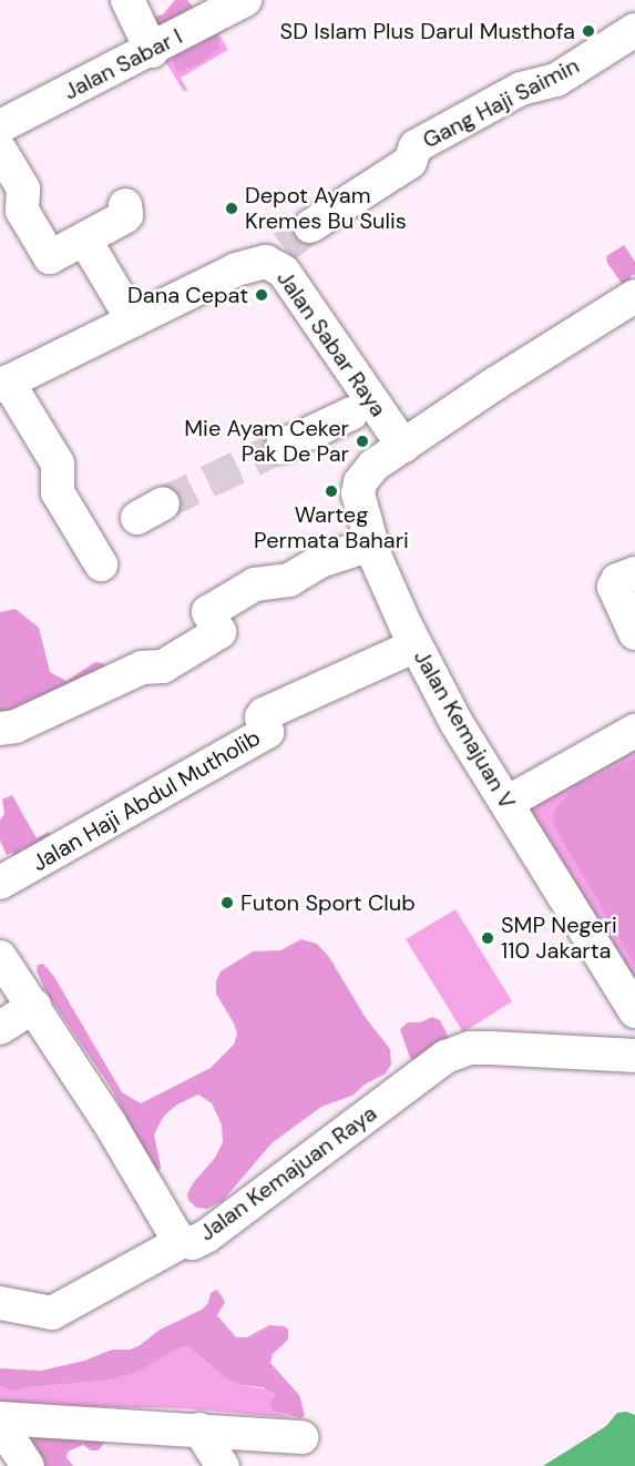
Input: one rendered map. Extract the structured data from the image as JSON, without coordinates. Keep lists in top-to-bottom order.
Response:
{
  "streets": {
    "street": [
      "Jalan Sabar I",
      "Gang Haji Saimin",
      "Jalan Sabar Raya",
      "Jalan Kemajuan V",
      "Jalan Haji Abdul Mutholib",
      "Jalan Kemajuan Raya"
    ]
  },
  "crossings": [
    ["Jalan Sabar Raya", "Jalan Kemajuan V"],
    ["Jalan Kemajuan V", "Jalan Haji Abdul Mutholib"]
  ],
  "places": [
    "SD Islam Plus Darul Musthofa",
    "Depot Ayam Kremes Bu Sulis",
    "Dana Cepat",
    "Mie Ayam Ceker Pak De Par",
    "Warteg Permata Bahari",
    "Futon Sport Club",
    "SMP Negeri 110 Jakarta"
  ]
}
